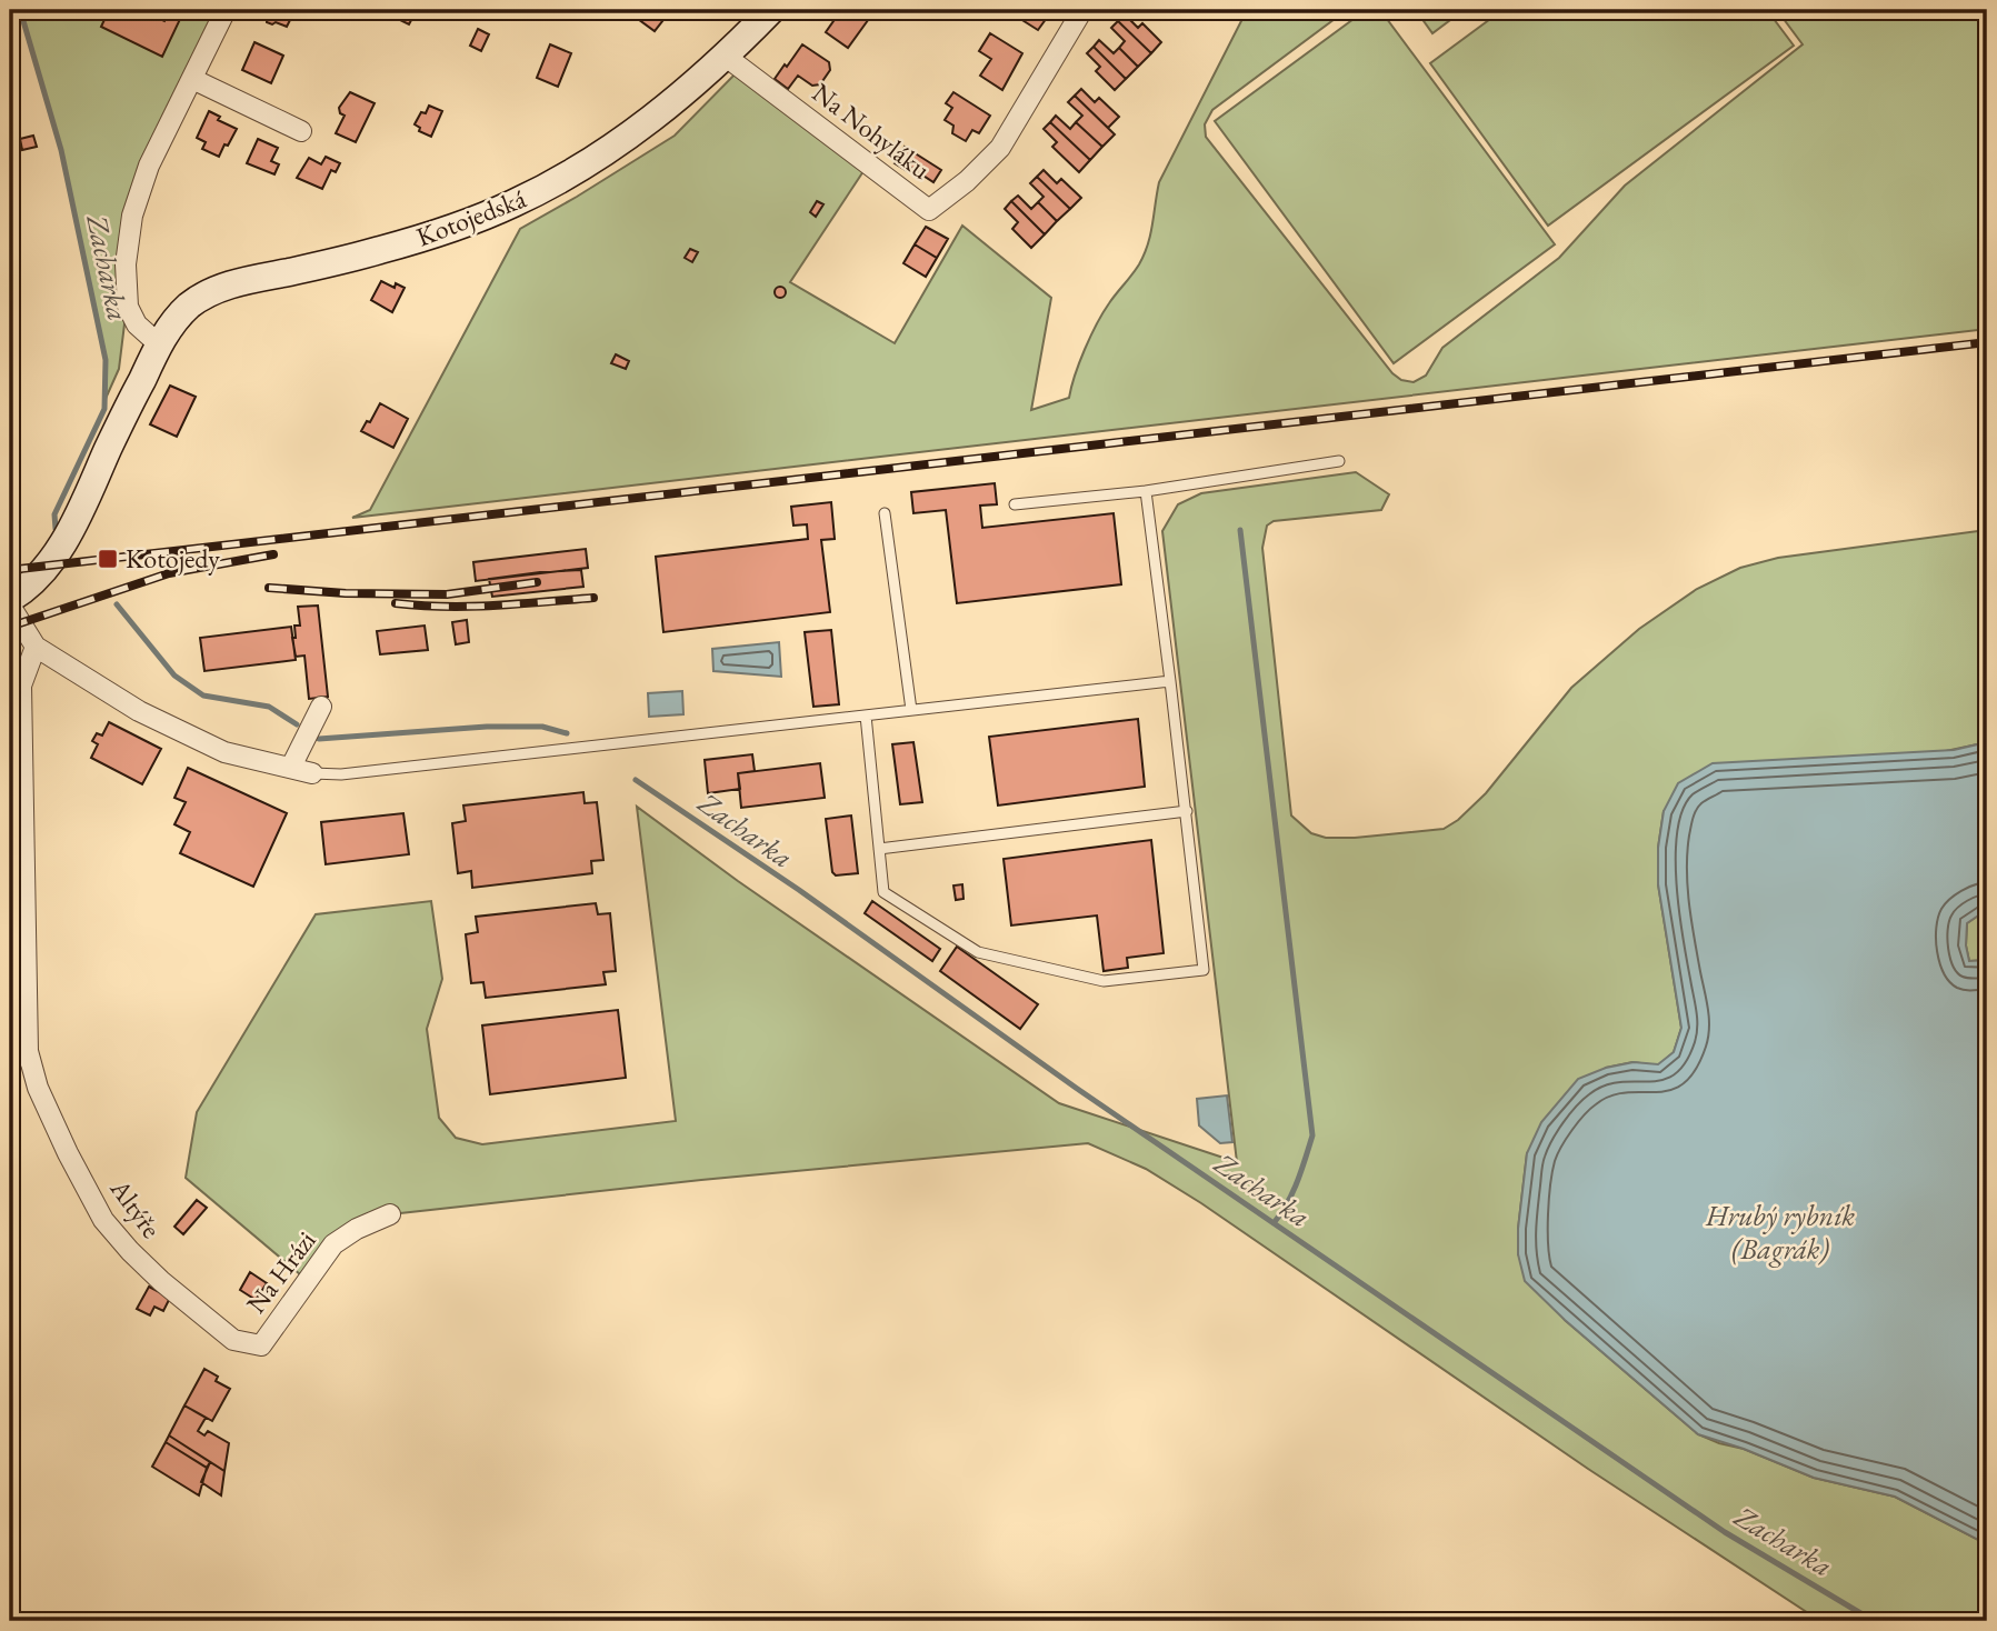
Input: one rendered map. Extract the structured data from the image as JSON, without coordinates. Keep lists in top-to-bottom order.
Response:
{
  "streets": {
    "main road": ["Kotojedská"],
    "street": ["Na Nohyláku", "Altýře", "Na Hrázi"]
  },
  "crossings": [
    ["Na Nohyláku", "Kotojedská"],
    ["Altýře", "Na Hrázi"]
  ],
  "water": ["Zacharka", "Hrubý rybník (Bagrák)"],
  "places": {
    "transit": ["Kotojedy"]
  }
}
